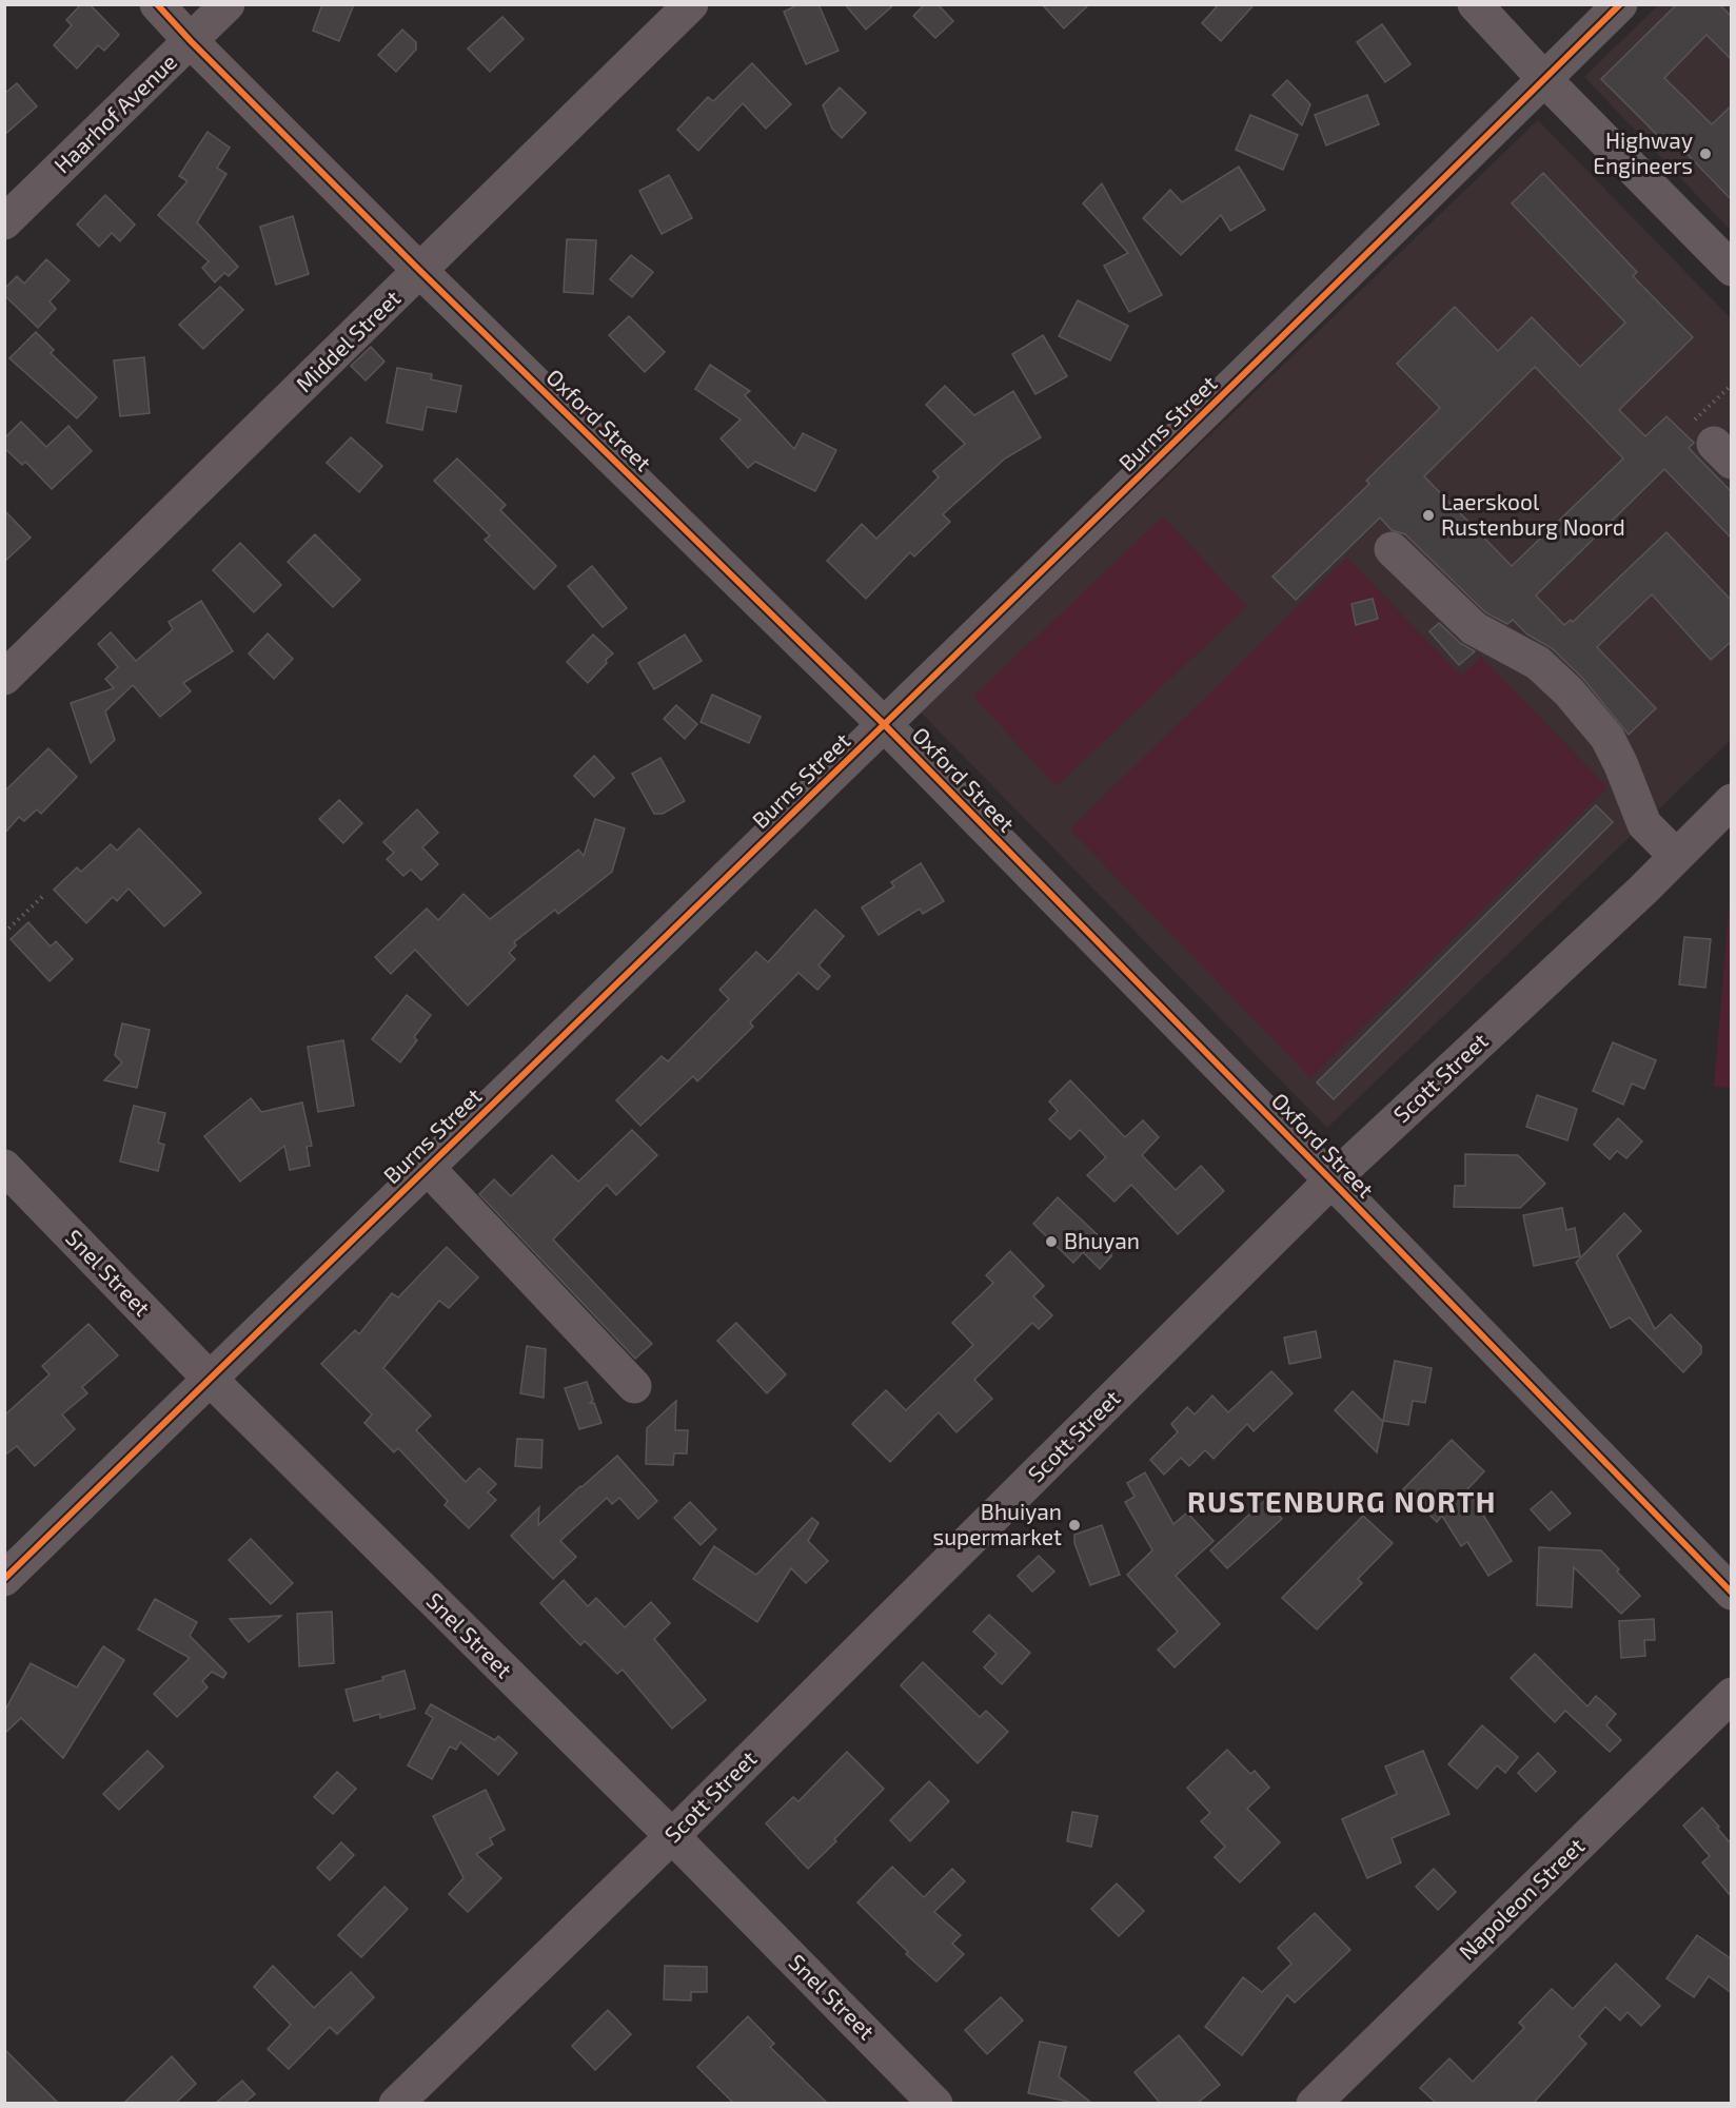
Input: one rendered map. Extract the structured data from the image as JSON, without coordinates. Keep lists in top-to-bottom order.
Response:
{
  "streets": {
    "street": [
      "Haarhof Avenue",
      "Middel Street",
      "Oxford Street",
      "Burns Street",
      "Scott Street",
      "Snel Street",
      "Napoleon Street"
    ]
  },
  "crossings": [
    ["Haarhof Avenue", "Oxford Street"],
    ["Middel Street", "Oxford Street"],
    ["Oxford Street", "Burns Street"],
    ["Oxford Street", "Scott Street"],
    ["Burns Street", "Snel Street"],
    ["Scott Street", "Snel Street"]
  ],
  "districts": ["RUSTENBURG NORTH"],
  "places": [
    "Highway Engineers",
    "Laerskool Rustenburg Noord",
    "Bhuyan",
    "Bhuiyan supermarket"
  ]
}
